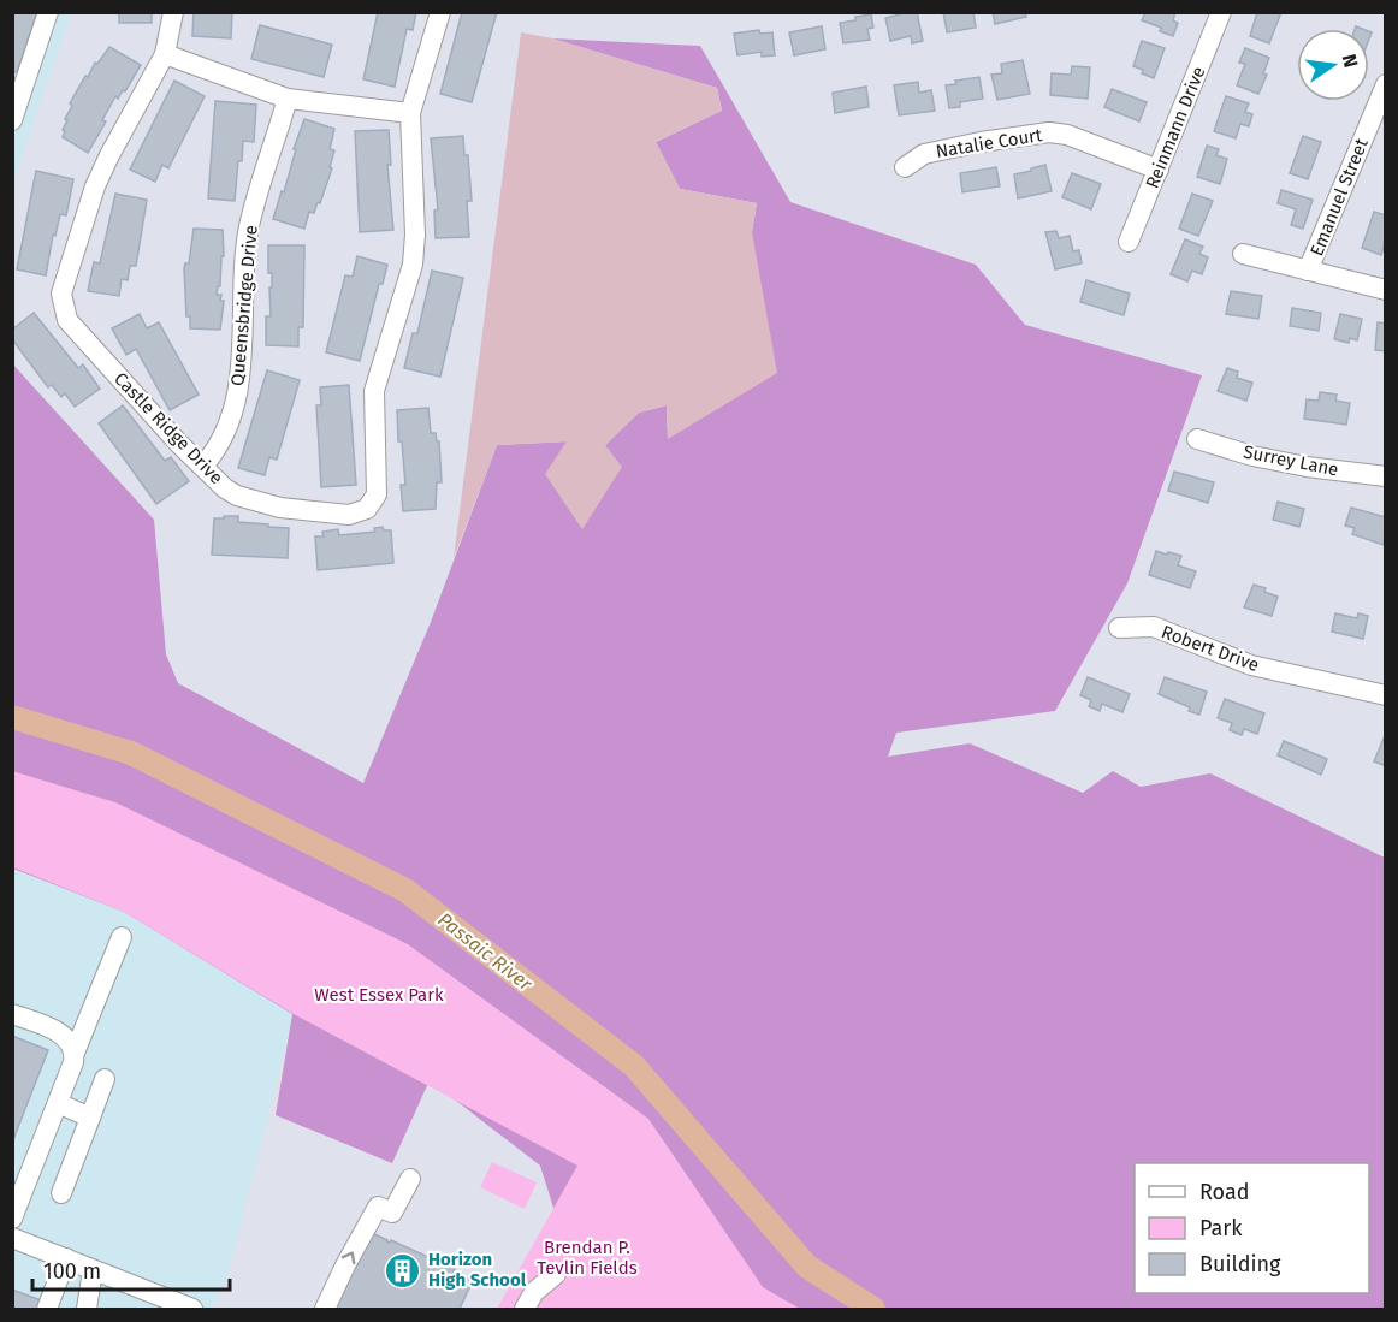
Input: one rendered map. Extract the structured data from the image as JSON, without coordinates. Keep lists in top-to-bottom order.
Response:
{
  "streets": {
    "street": [
      "Reinmann Drive",
      "Natalie Court",
      "Emanuel Street",
      "Queensbridge Drive",
      "Castle Ridge Drive",
      "Surrey Lane",
      "Robert Drive"
    ]
  },
  "crossings": [
    ["Reinmann Drive", "Natalie Court"],
    ["Queensbridge Drive", "Castle Ridge Drive"]
  ],
  "water": ["Passaic River"],
  "parks": ["West Essex Park", "Brendan P. Tevlin Fields"],
  "places": {
    "building": ["Horizon High School"]
  },
  "legend": ["Road", "Park", "Building"],
  "scale_bar": "100 m",
  "north": "right"
}
